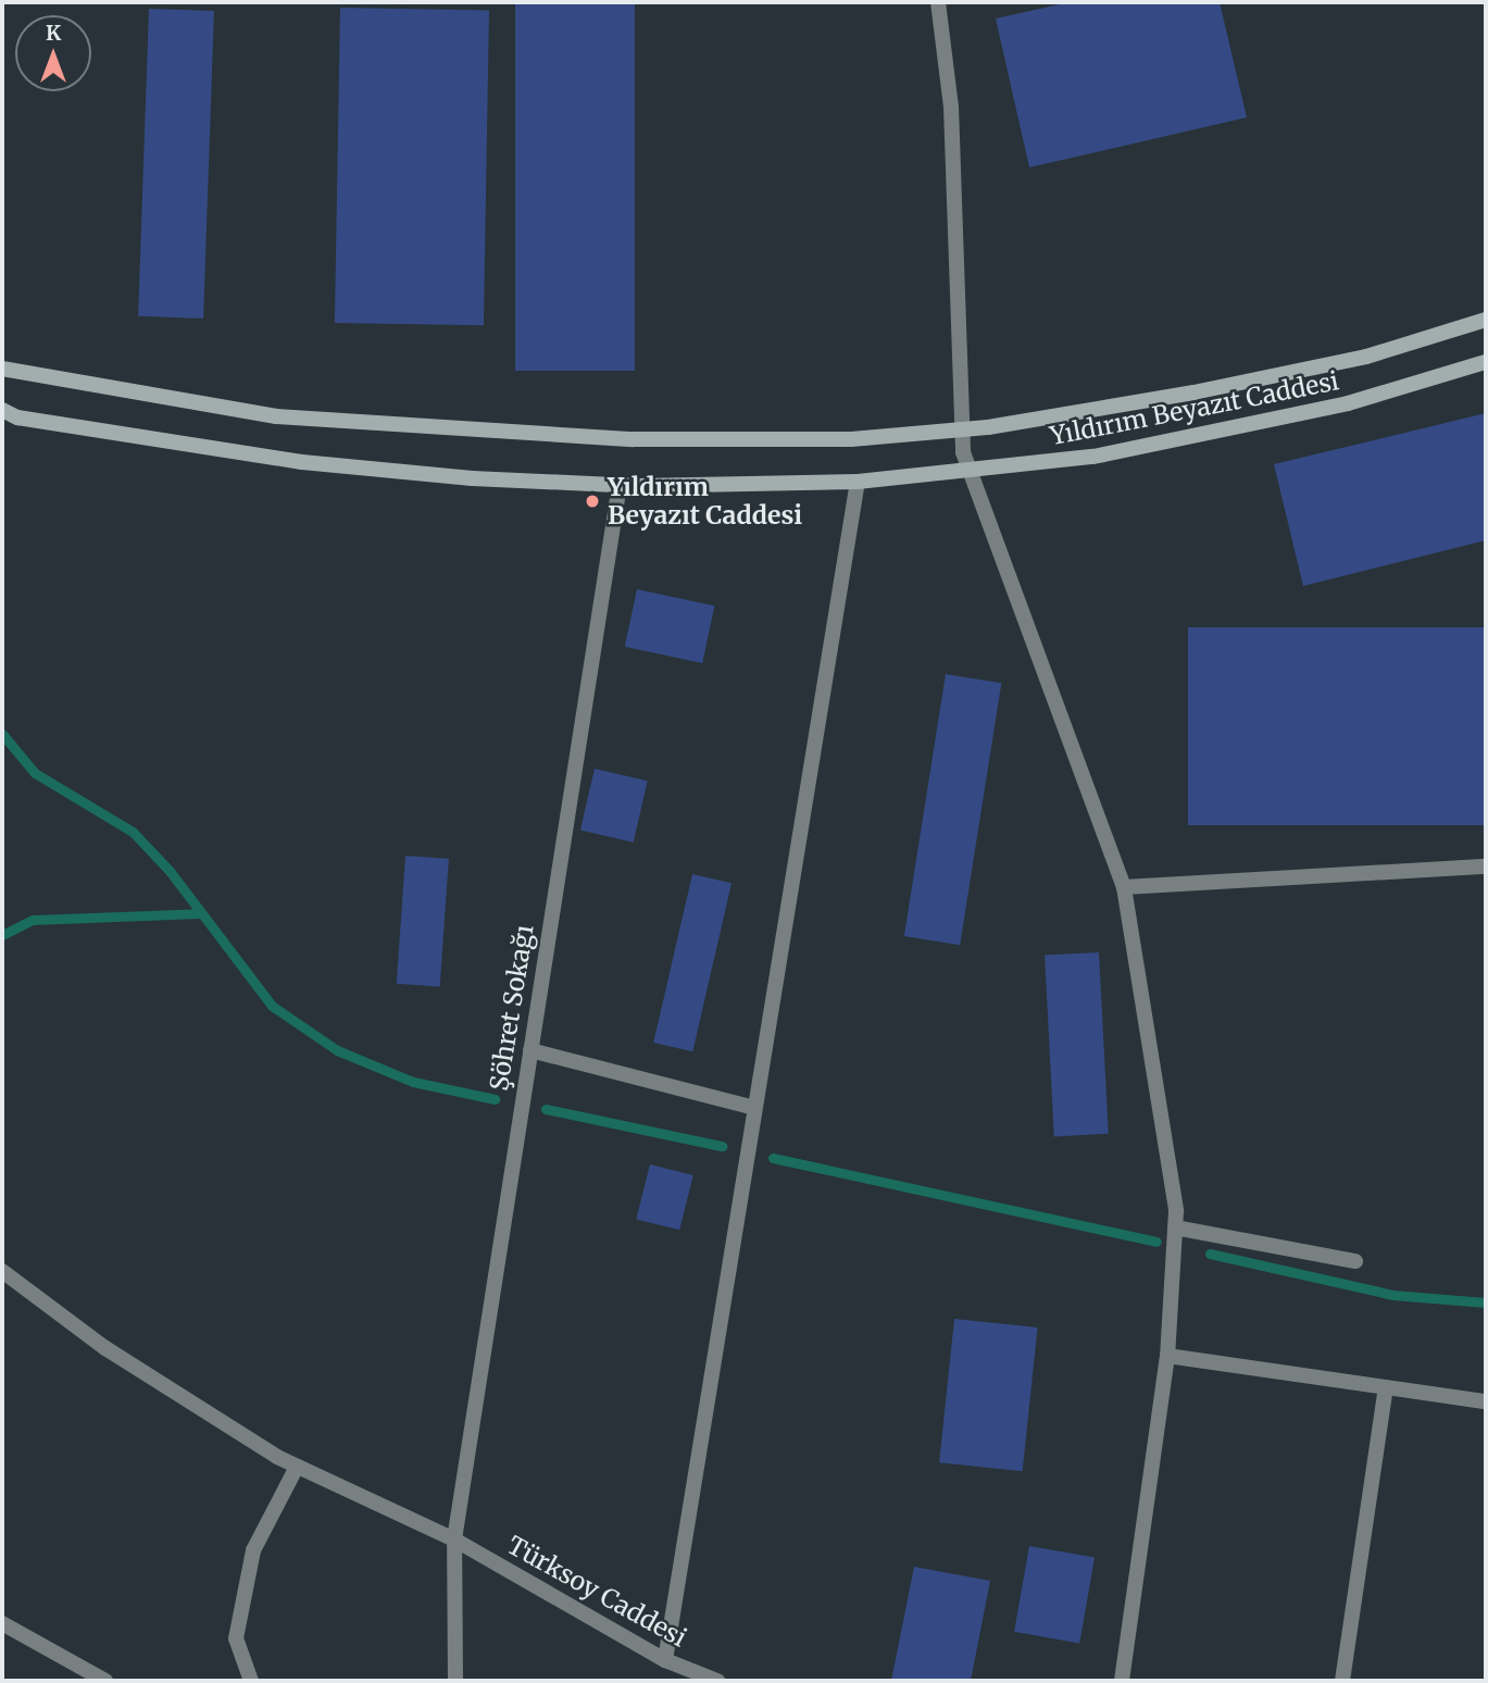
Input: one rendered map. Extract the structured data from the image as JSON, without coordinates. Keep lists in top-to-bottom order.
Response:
{
  "streets": {
    "main road": ["Yıldırım Beyazıt Caddesi"],
    "street": ["Şöhret Sokağı", "Türksoy Caddesi"]
  },
  "crossings": [
    ["Yıldırım Beyazıt Caddesi", "Şöhret Sokağı"],
    ["Şöhret Sokağı", "Türksoy Caddesi"]
  ],
  "places": ["Yıldırım Beyazıt Caddesi"],
  "north": "top"
}
